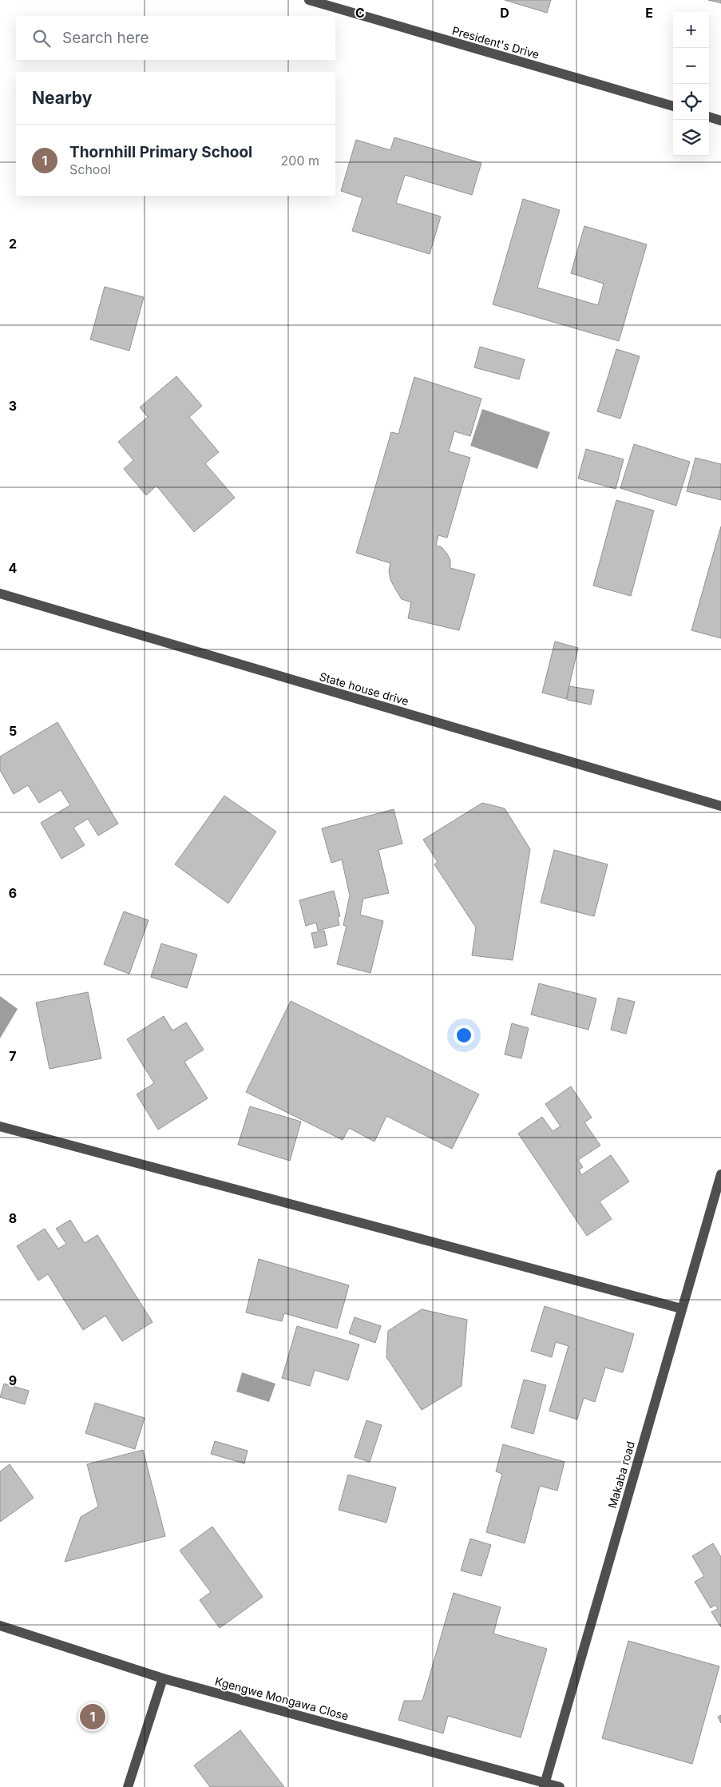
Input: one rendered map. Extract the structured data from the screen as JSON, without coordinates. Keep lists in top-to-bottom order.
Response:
{
  "streets": {
    "street": [
      "President's Drive",
      "State house drive",
      "Makaba road",
      "Kgengwe Mongawa Close"
    ]
  },
  "crossings": [
    ["Makaba road", "Kgengwe Mongawa Close"]
  ],
  "page": {
    "map_buttons": ["+", "−"],
    "search": "Search here",
    "heading": "Nearby",
    "list": [
      {
        "mark": "1",
        "name": "Thornhill Primary School",
        "note": "School",
        "value": "200 m"
      }
    ],
    "pins": "1"
  },
  "grid": {
    "columns": ["C", "D", "E"],
    "rows": [
      "2",
      "3",
      "4",
      "5",
      "6",
      "7",
      "8",
      "9"
    ]
  }
}
